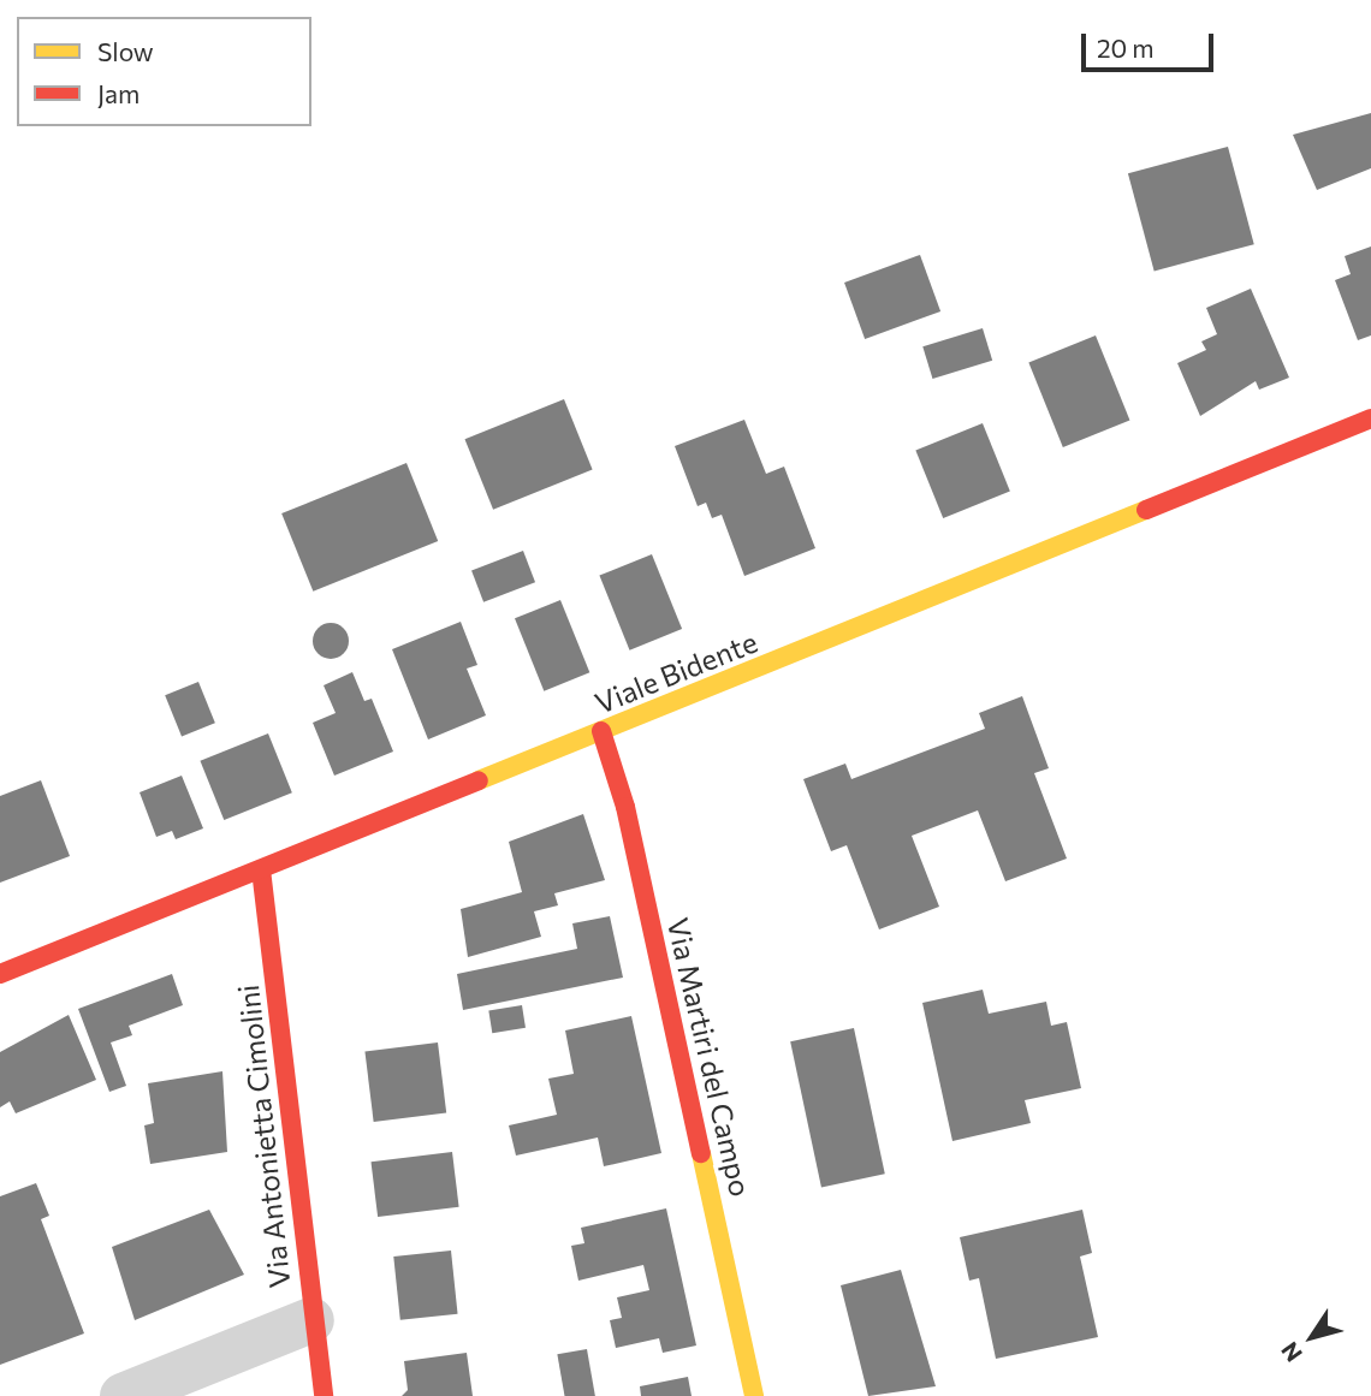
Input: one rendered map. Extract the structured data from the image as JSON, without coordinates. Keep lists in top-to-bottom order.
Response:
{
  "streets": {
    "street": ["Viale Bidente", "Via Martiri del Campo", "Via Antonietta Cimolini"]
  },
  "crossings": [
    ["Viale Bidente", "Via Martiri del Campo"],
    ["Viale Bidente", "Via Antonietta Cimolini"]
  ],
  "legend": ["Slow", "Jam"],
  "scale_bar": "20 m",
  "north": "bottom left"
}
